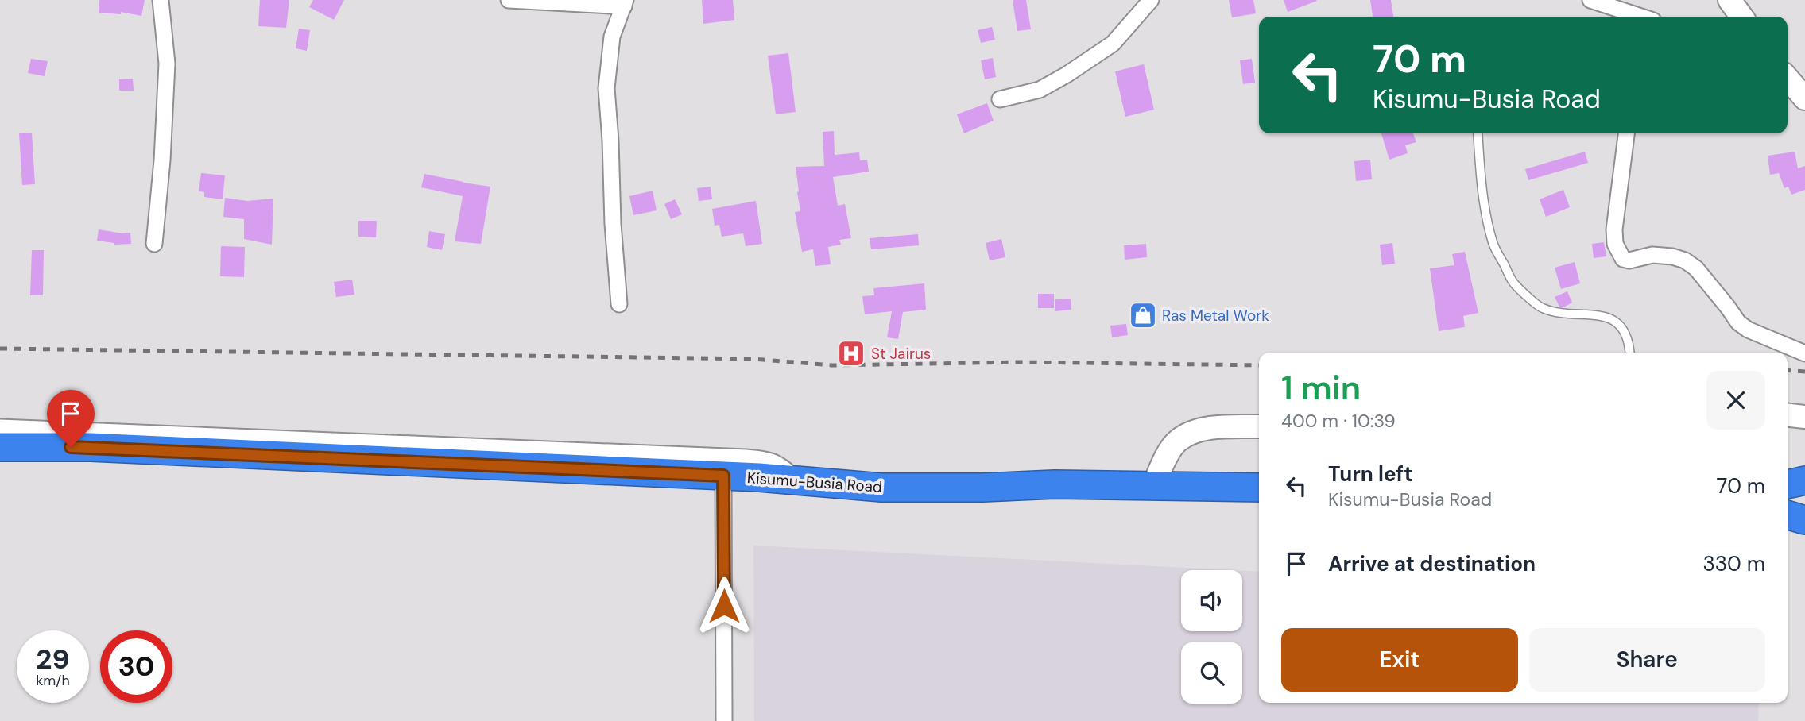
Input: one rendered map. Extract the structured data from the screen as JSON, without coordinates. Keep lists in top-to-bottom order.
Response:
{
  "streets": {
    "highway": ["Kisumu-Busia Road"]
  },
  "places": {
    "shop": ["Ras Metal Work"],
    "hospital": ["St Jairus"]
  },
  "page": {
    "turn": ["70 m", "Kisumu-Busia Road"],
    "heading": ["1 min", "400 m · 10:39"],
    "list": [
      {
        "name": "Turn left",
        "note": "Kisumu-Busia Road",
        "value": "70 m"
      },
      {
        "name": "Arrive at destination",
        "value": "330 m"
      }
    ],
    "buttons": ["Exit", "Share"],
    "speed": "29 km/h",
    "limit": "30"
  }
}
